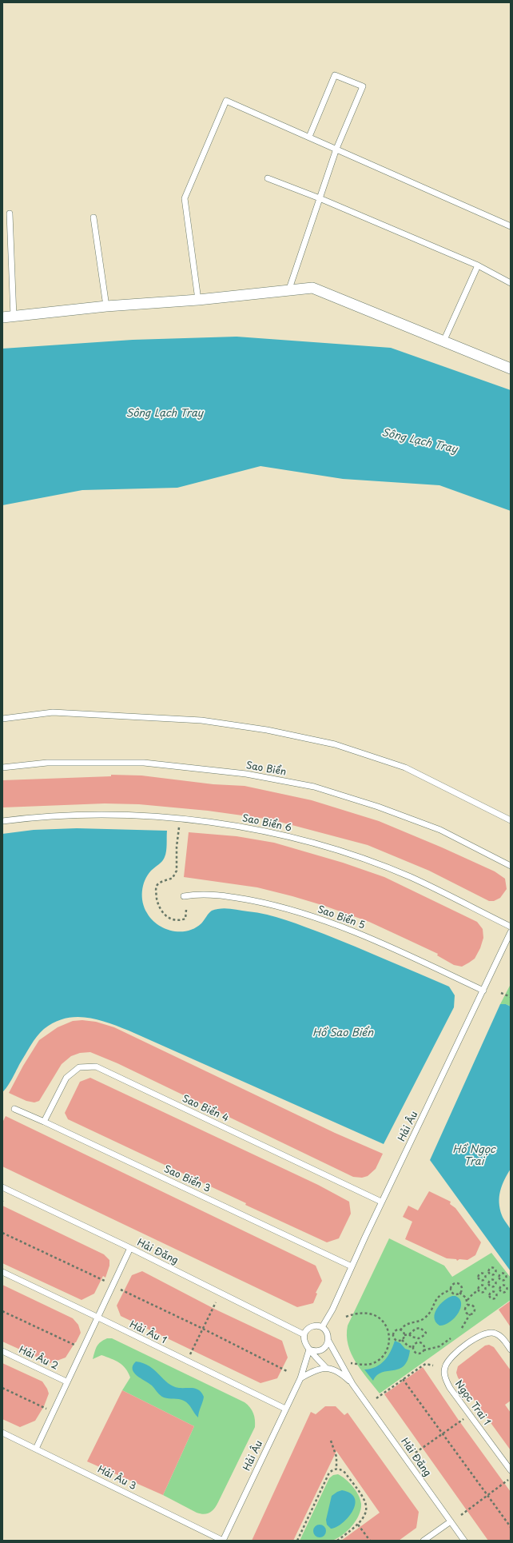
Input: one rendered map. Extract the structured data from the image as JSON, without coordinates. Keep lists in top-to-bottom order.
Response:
{
  "streets": {
    "lane": [
      "Sao Biển",
      "Sao Biển 6",
      "Sao Biển 5",
      "Sao Biển 4",
      "Hải Âu",
      "Sao Biển 3",
      "Hải Đăng",
      "Hải Âu 1",
      "Hải Âu 2",
      "Ngọc Trai 1",
      "Hải Âu 3"
    ]
  },
  "crossings": [
    ["Sao Biển 5", "Hải Âu"],
    ["Sao Biển 4", "Hải Âu"],
    ["Sao Biển 4", "Sao Biển 3"],
    ["Hải Âu", "Sao Biển 3"],
    ["Hải Âu", "Hải Đăng"],
    ["Hải Âu", "Hải Âu 1"],
    ["Hải Âu", "Hải Âu 3"]
  ],
  "water": ["Sông Lạch Tray", "Hồ Sao Biển", "Hồ Ngọc Trai"]
}
